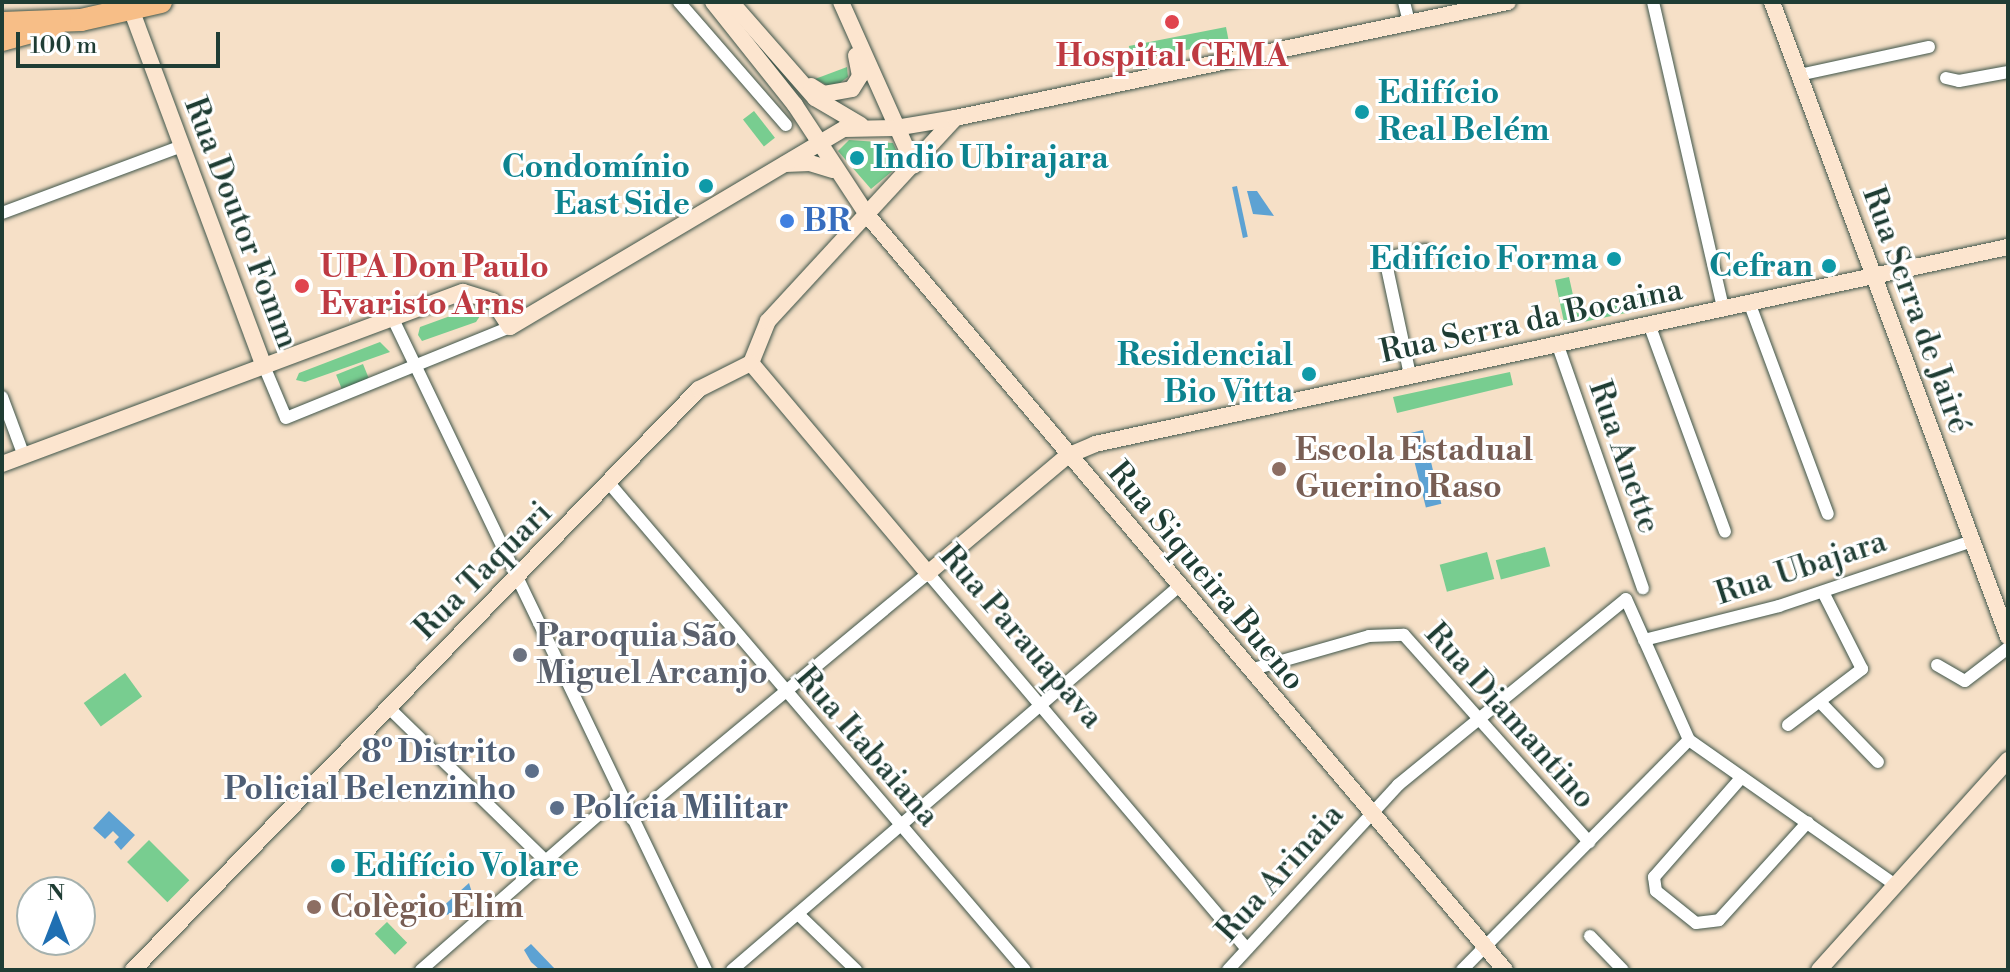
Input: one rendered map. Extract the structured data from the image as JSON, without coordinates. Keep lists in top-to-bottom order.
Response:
{
  "streets": {
    "main road": [
      "Rua Doutor Fomm",
      "Rua Serra de Jairé",
      "Rua Serra da Bocaina",
      "Rua Taquari",
      "Rua Siqueira Bueno",
      "Rua Parauapava"
    ],
    "street": [
      "Rua Anette",
      "Rua Ubajara",
      "Rua Diamantino",
      "Rua Itabaiana",
      "Rua Arinaia"
    ]
  },
  "crossings": [
    ["Rua Serra de Jairé", "Rua Serra da Bocaina"],
    ["Rua Serra de Jairé", "Rua Ubajara"],
    ["Rua Serra da Bocaina", "Rua Anette"],
    ["Rua Serra da Bocaina", "Rua Siqueira Bueno"],
    ["Rua Serra da Bocaina", "Rua Parauapava"],
    ["Rua Ubajara", "Rua Arinaia"],
    ["Rua Taquari", "Rua Parauapava"],
    ["Rua Taquari", "Rua Itabaiana"],
    ["Rua Siqueira Bueno", "Rua Diamantino"],
    ["Rua Siqueira Bueno", "Rua Arinaia"],
    ["Rua Parauapava", "Rua Arinaia"],
    ["Rua Diamantino", "Rua Arinaia"]
  ],
  "places": [
    "Hospital CEMA",
    "Edifício Real Belém",
    "Indio Ubirajara",
    "Condomínio East Side",
    "BR",
    "Edifício Forma",
    "Cefran",
    "UPA Don Paulo Evaristo Arns",
    "Residencial Bio Vitta",
    "Escola Estadual Guerino Raso",
    "Paroquia São Miguel Arcanjo",
    "8º Distrito Policial Belenzinho",
    "Polícia Militar",
    "Edifício Volare",
    "Colègio Elim"
  ],
  "scale_bar": "100 m",
  "north": "top"
}
